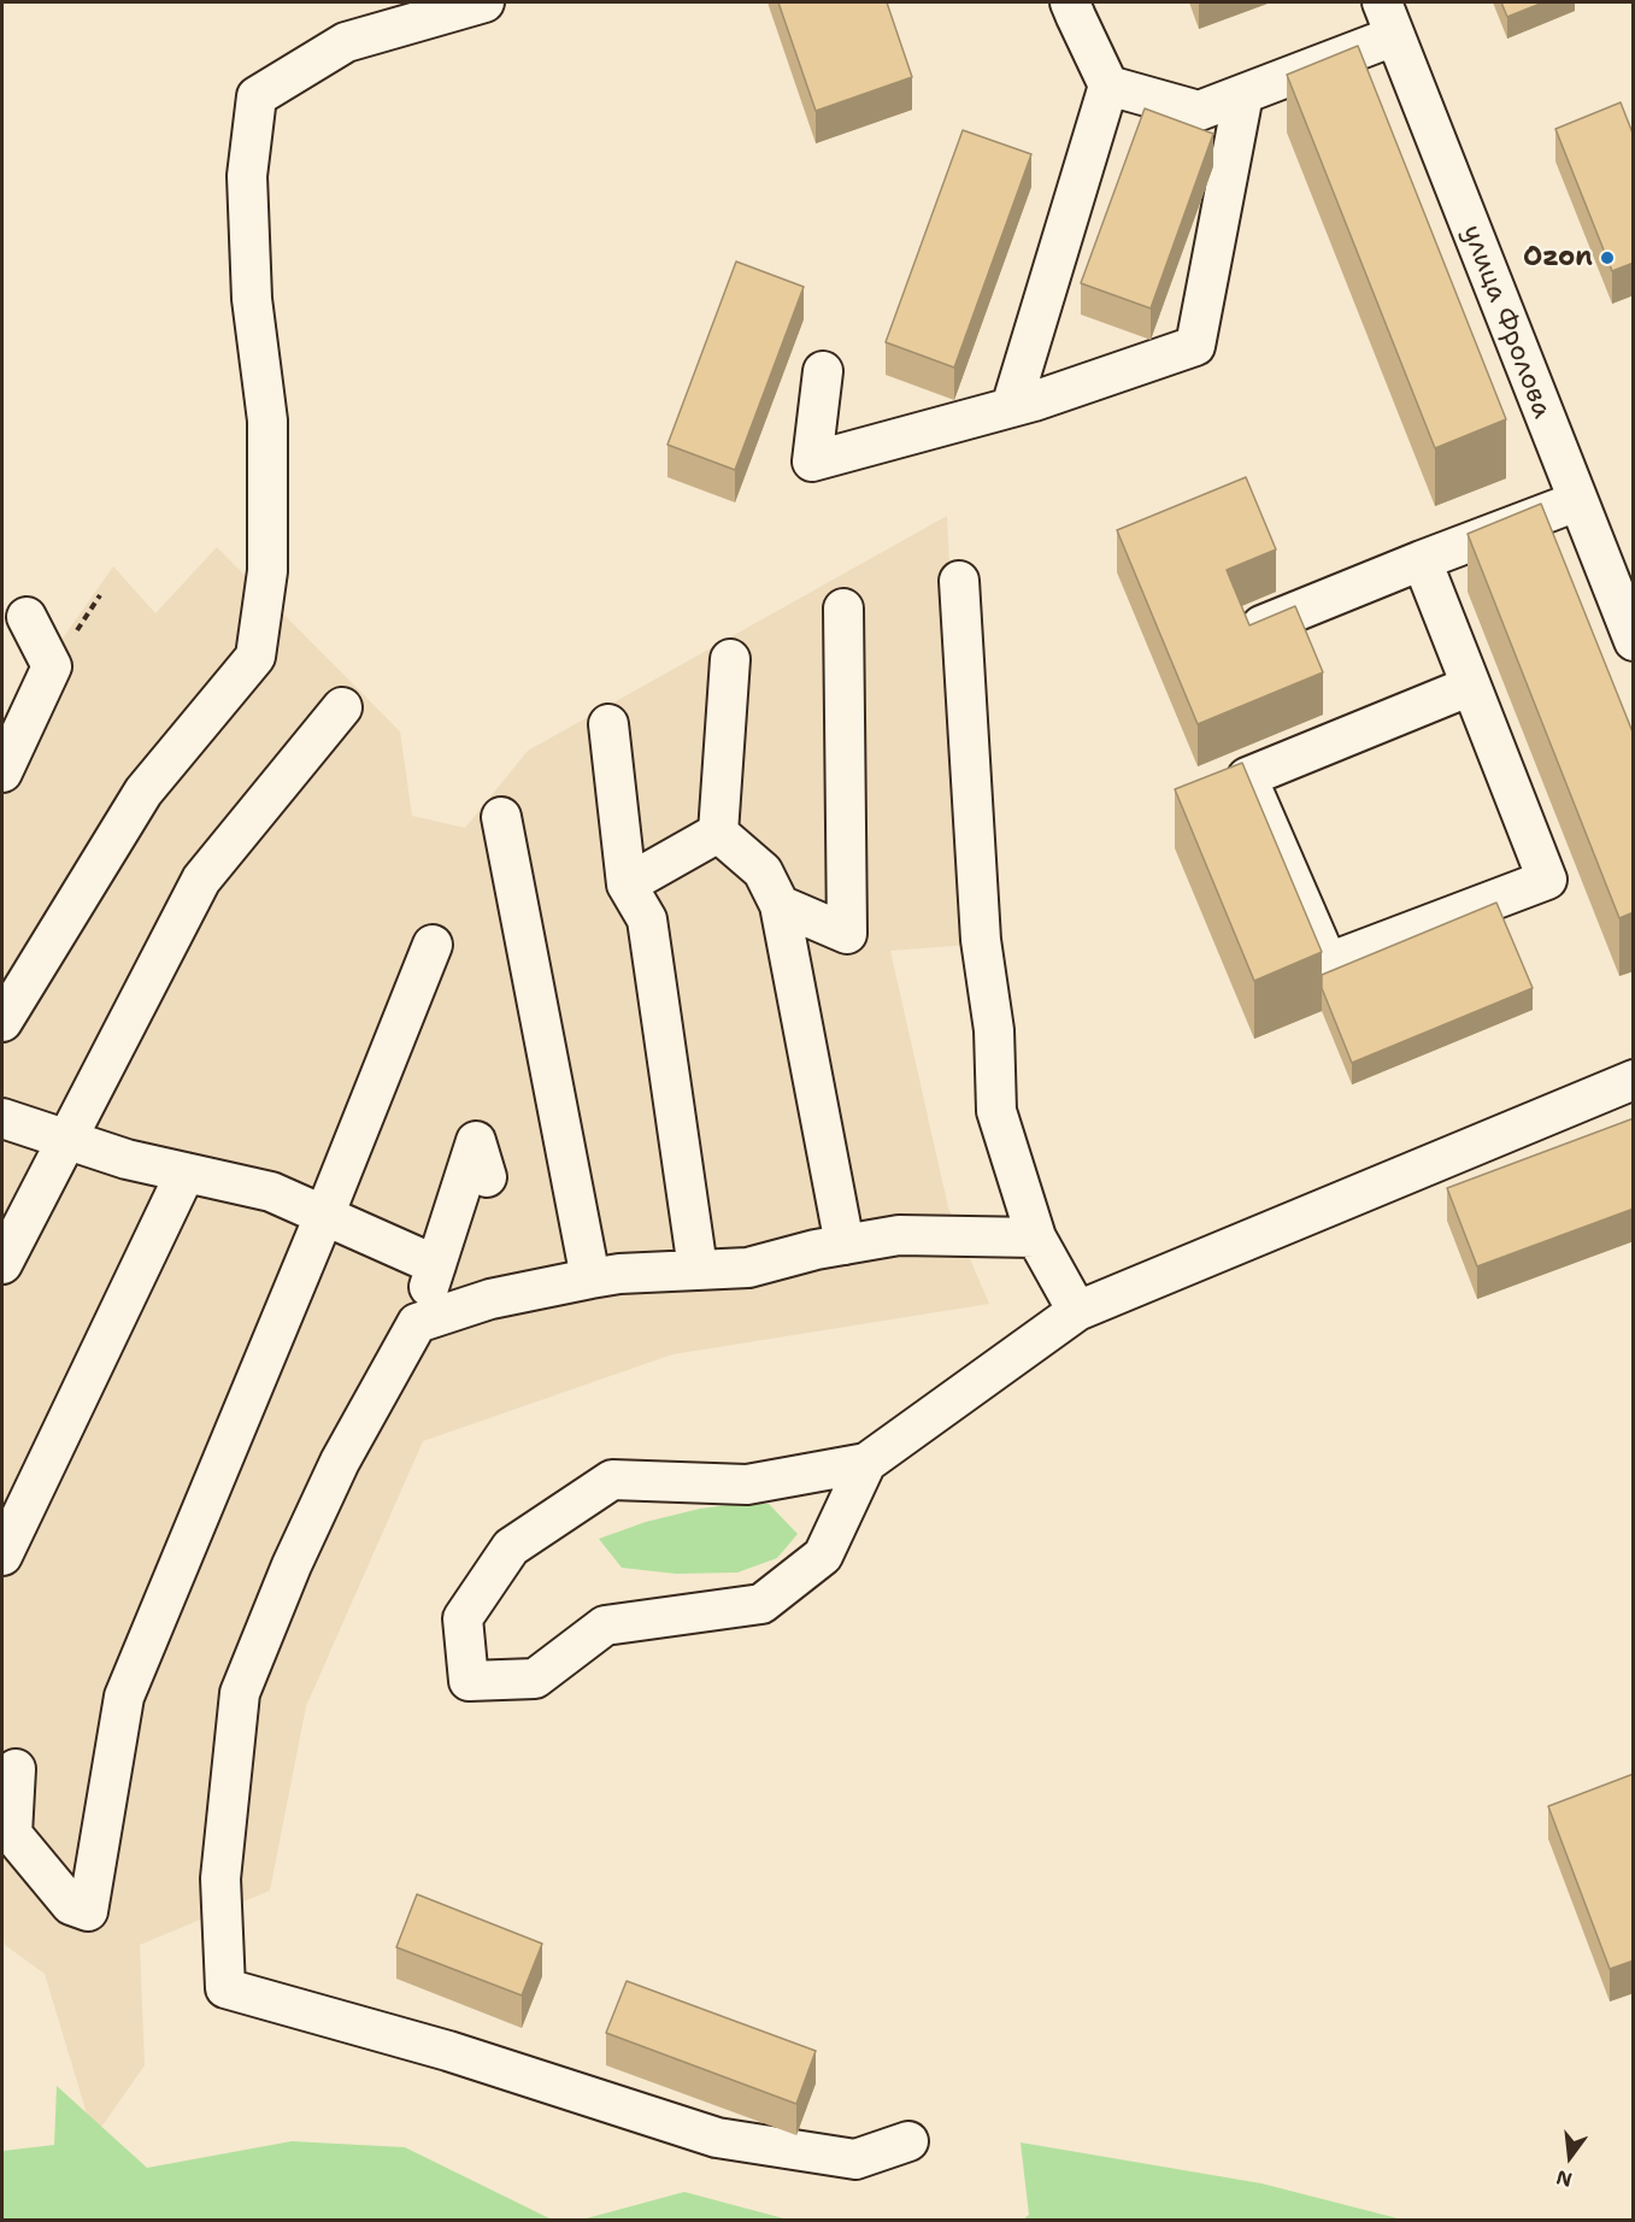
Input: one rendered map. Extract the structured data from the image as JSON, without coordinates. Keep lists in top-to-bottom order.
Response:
{
  "streets": {
    "street": ["улица Фролова"]
  },
  "places": ["Ozon"],
  "north": "bottom"
}
